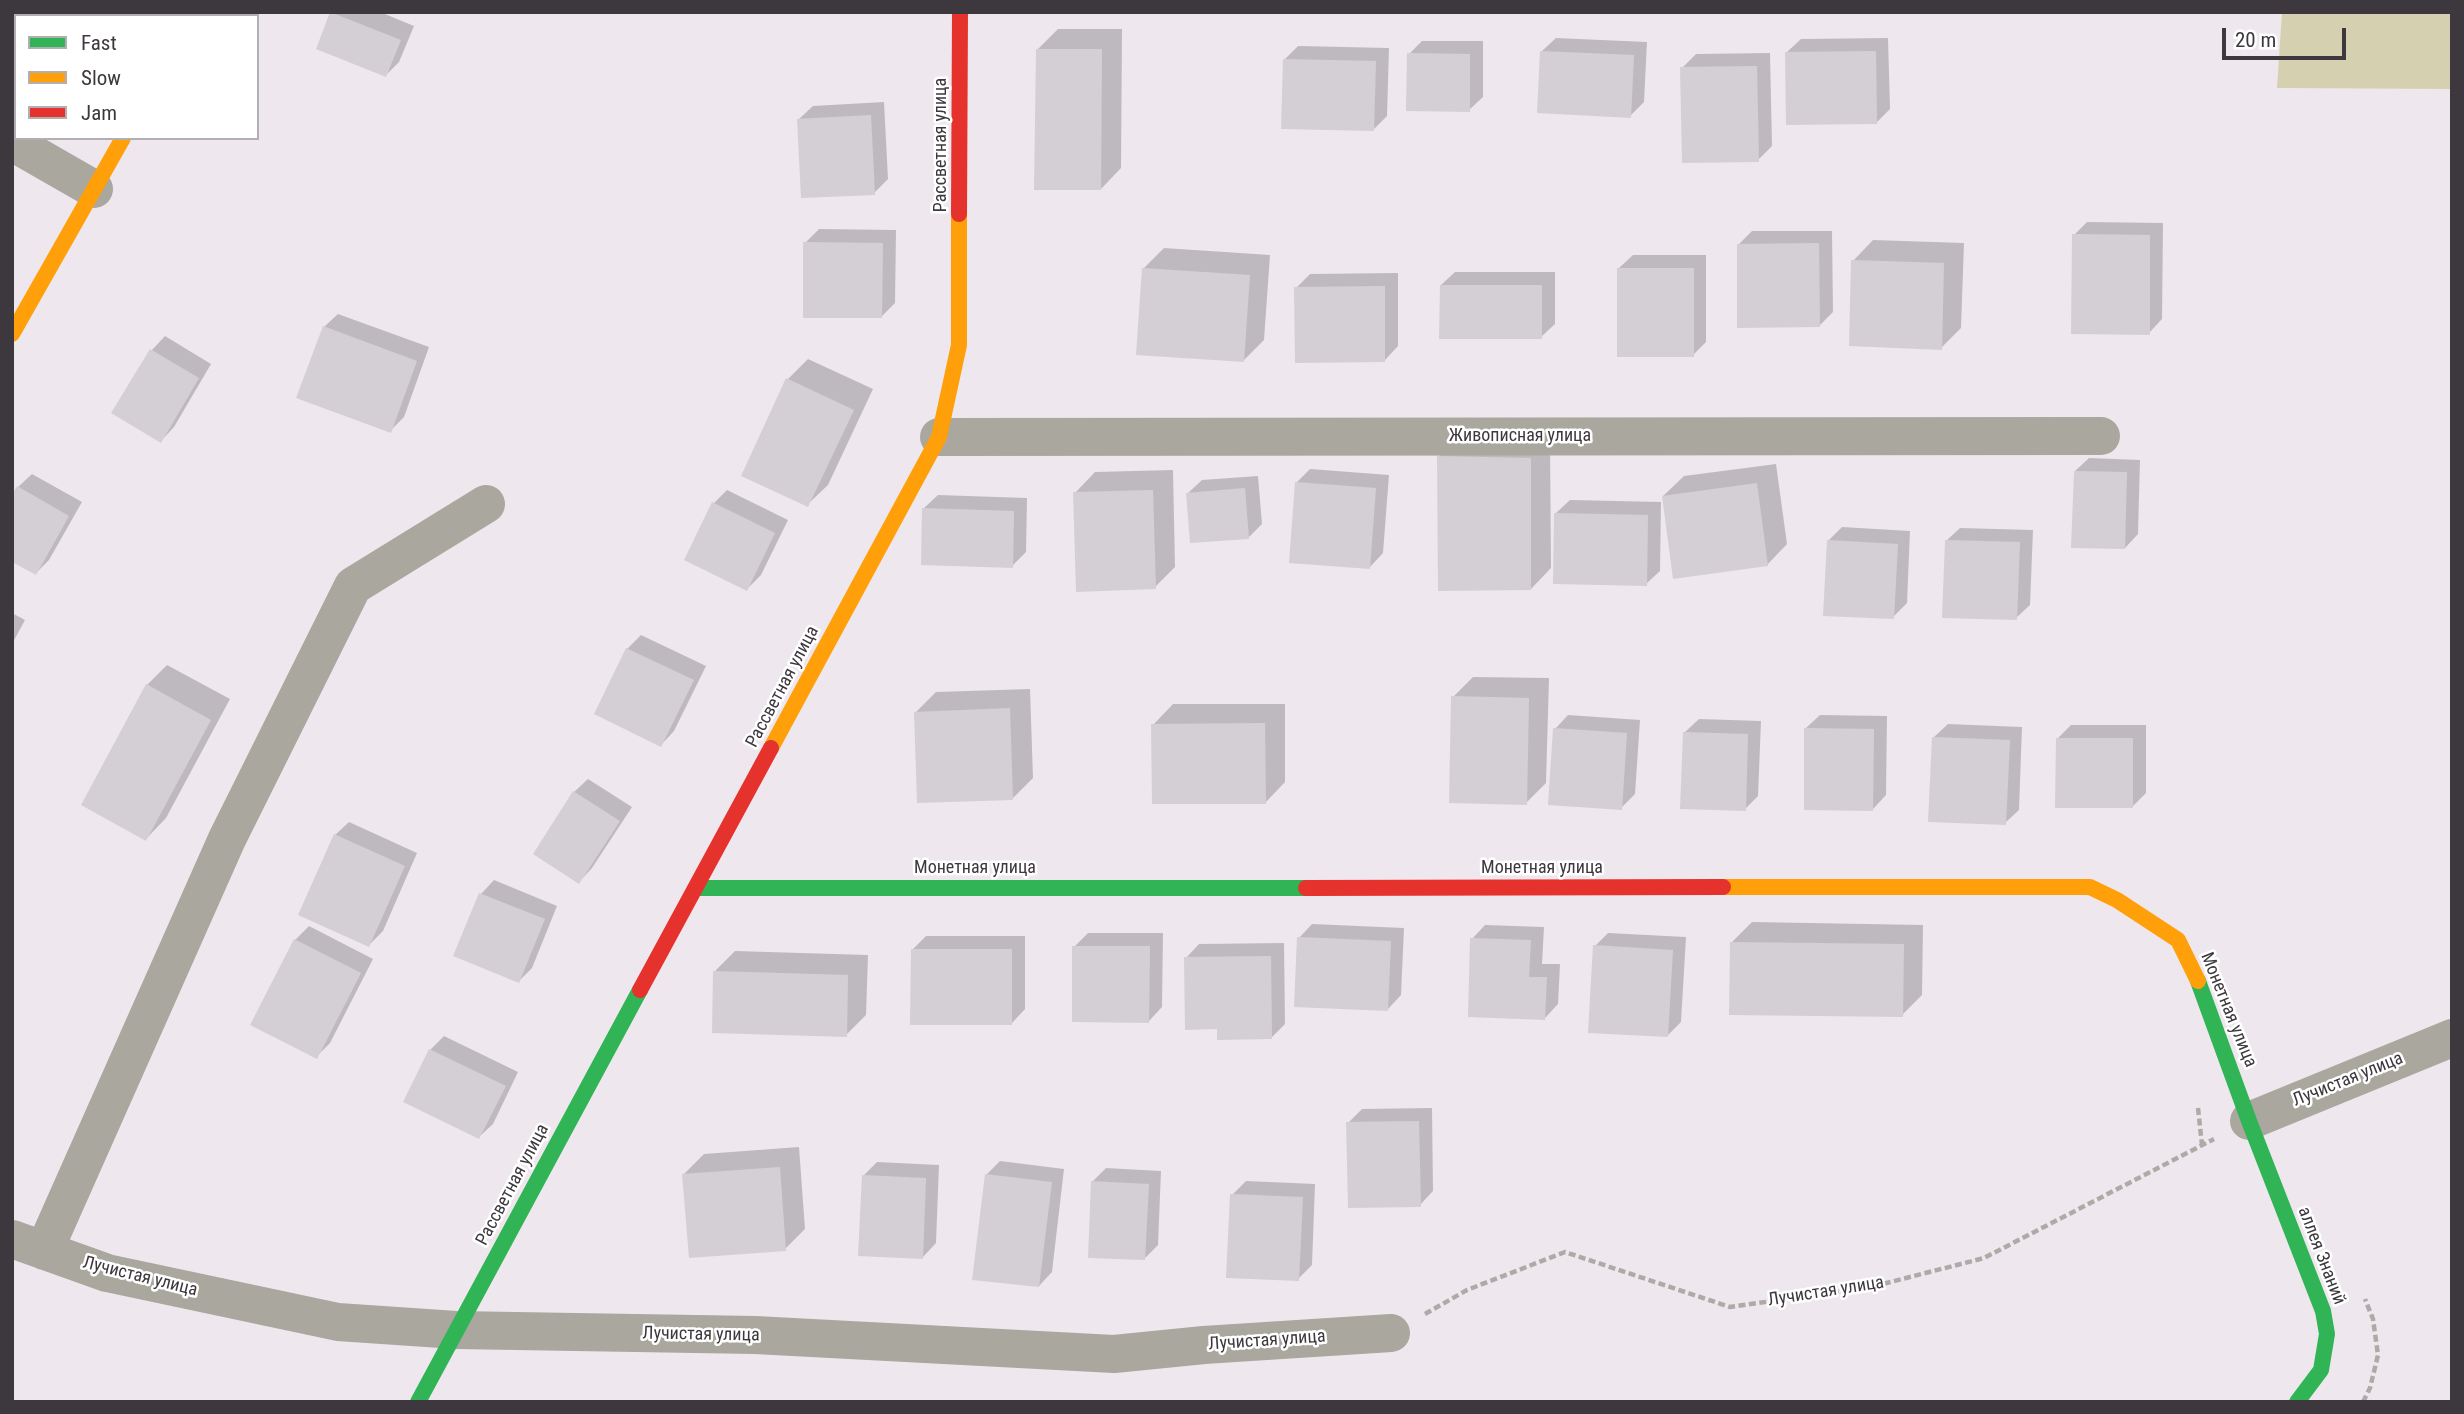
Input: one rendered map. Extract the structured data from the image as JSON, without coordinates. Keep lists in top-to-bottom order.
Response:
{
  "streets": {
    "street": [
      "Рассветная улица",
      "Живописная улица",
      "Монетная улица",
      "Лучистая улица",
      "аллея Знаний"
    ]
  },
  "crossings": [
    ["Рассветная улица", "Живописная улица"],
    ["Рассветная улица", "Монетная улица"],
    ["Рассветная улица", "Лучистая улица"],
    ["Монетная улица", "Лучистая улица"],
    ["Монетная улица", "аллея Знаний"],
    ["Лучистая улица", "аллея Знаний"]
  ],
  "legend": ["Fast", "Slow", "Jam"],
  "scale_bar": "20 m"
}
